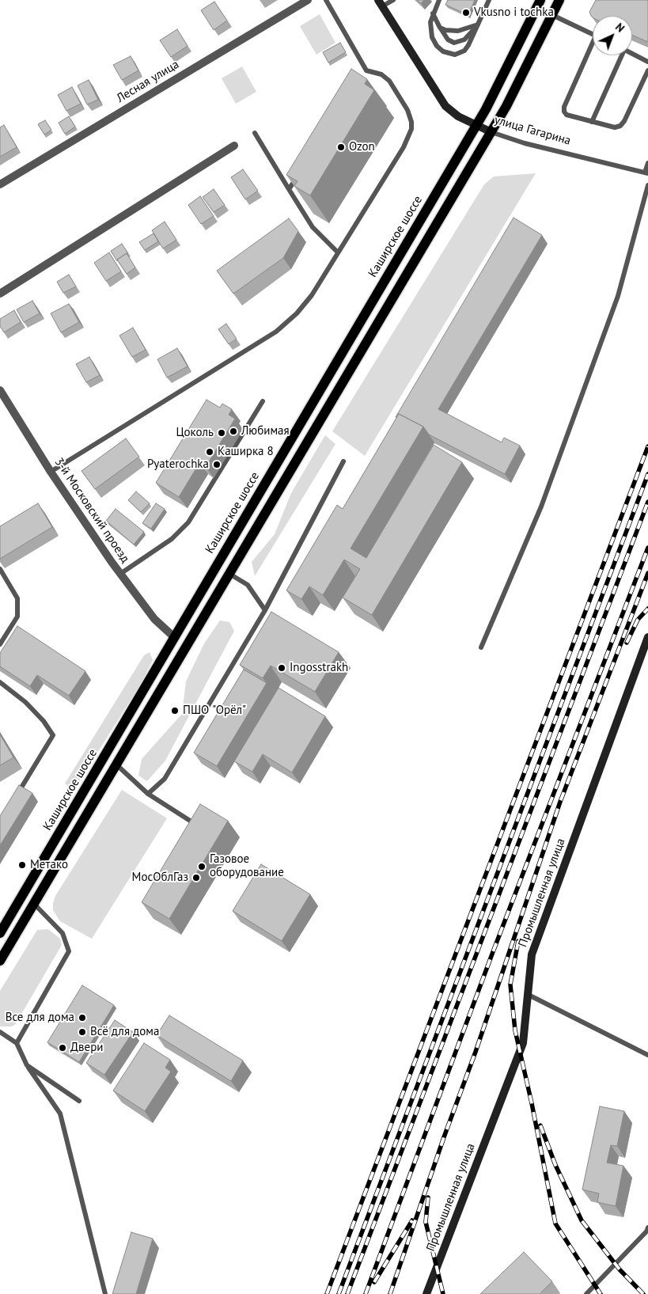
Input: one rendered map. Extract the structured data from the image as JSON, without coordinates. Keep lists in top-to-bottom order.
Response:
{
  "streets": {
    "main road": ["Каширское шоссе"],
    "street": [
      "Лесная улица",
      "улица Гагарина",
      "3-й Московский проезд",
      "Промышленная улица"
    ]
  },
  "crossings": [
    ["улица Гагарина", "Каширское шоссе"],
    ["Каширское шоссе", "3-й Московский проезд"]
  ],
  "places": [
    "Vkusno i tochka",
    "Ozon",
    "Любимая",
    "Цоколь",
    "Каширка 8",
    "Pyaterochka",
    "Ingosstrakh",
    "ПШО \"Орёл\"",
    "Метако",
    "Газовое оборудование",
    "МосОблГаз",
    "Все для дома",
    "Всё для дома",
    "Двери"
  ],
  "north": "top right"
}
